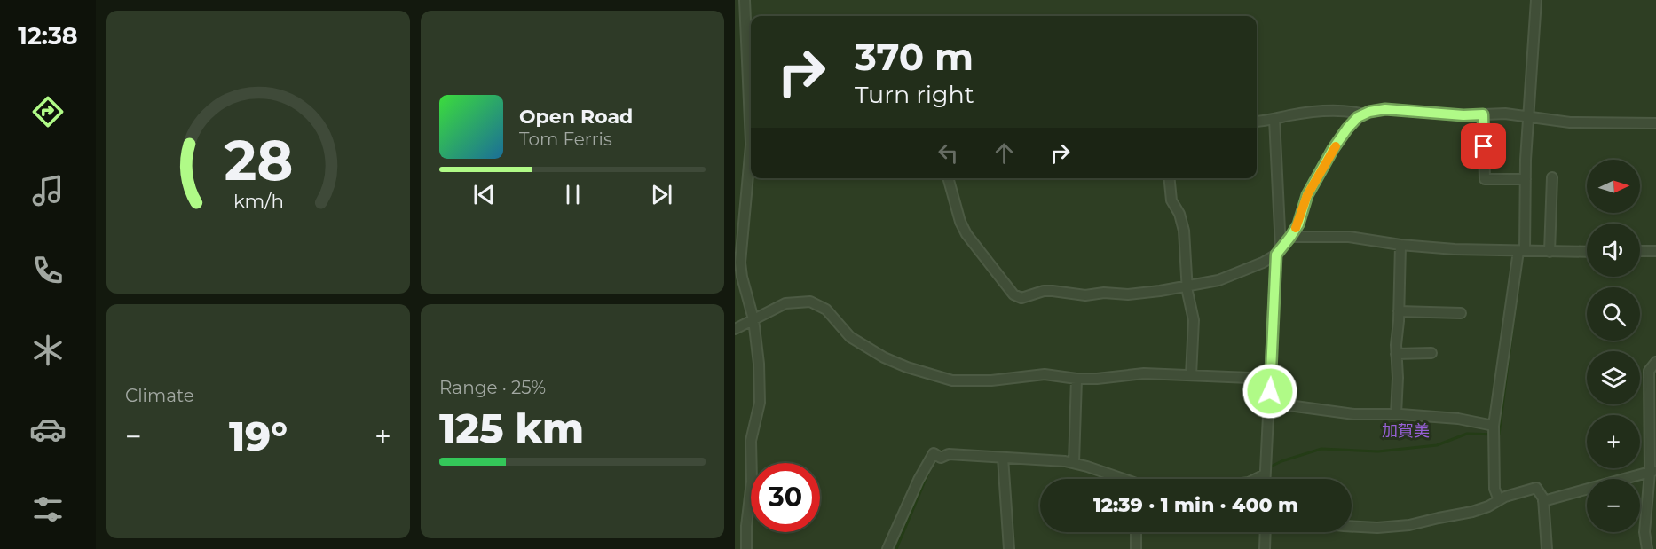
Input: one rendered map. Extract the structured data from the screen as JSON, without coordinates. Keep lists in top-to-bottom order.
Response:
{
  "districts": ["加賀美"],
  "north": "right",
  "page": {
    "tabs": "12:38",
    "turn": ["370 m", "Turn right"],
    "song": ["Open Road", "Tom Ferris"],
    "map_buttons": ["+", "−"],
    "tile": [
      "Climate",
      ["Range · 25%", "125 km"]
    ],
    "heat": ["−", "19°", "+"],
    "limit": "30",
    "trip": "12:39 · 1 min · 400 m",
    "gauge": ["28", "km/h"]
  }
}
